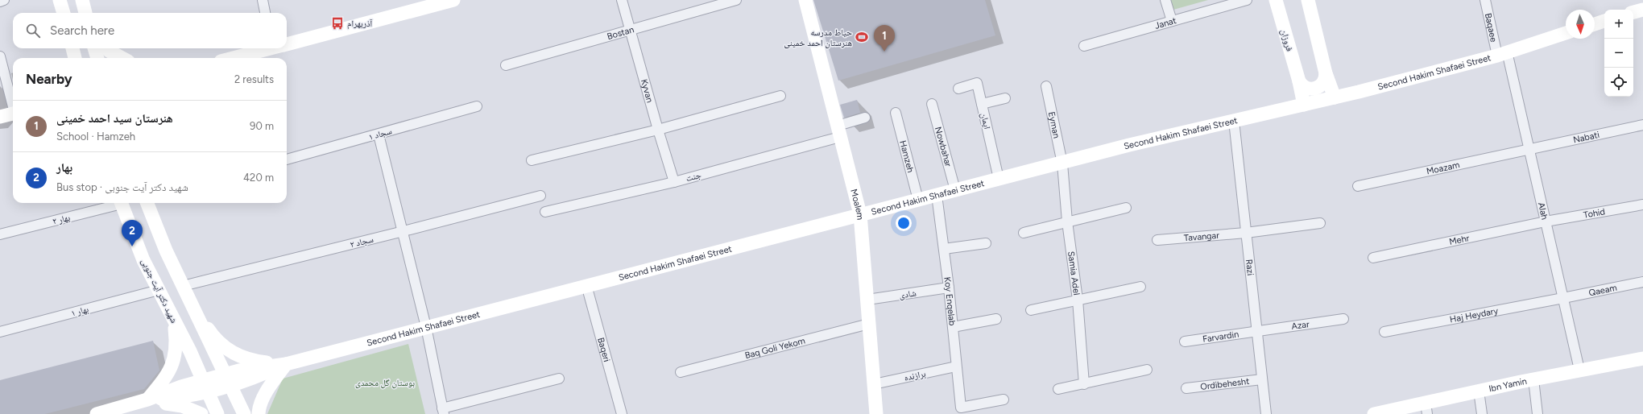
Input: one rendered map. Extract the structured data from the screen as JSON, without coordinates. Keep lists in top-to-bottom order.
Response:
{
  "streets": {
    "street": [
      "Janat",
      "Baqaee",
      "Bostan",
      "فروزان",
      "Second Hakim Shafaei Street",
      "Kyvan",
      "ایمان",
      "Eyman",
      "سجاد ۱",
      "Nabati",
      "Nowbahar",
      "Hamzeh",
      "Moazam",
      "جنت",
      "Moalem",
      "Alah",
      "Tohid",
      "بهار ۲",
      "Tavangar",
      "Mehr",
      "سجاد ۲",
      "Razi",
      "Samia Adel",
      "Qaeam",
      "شهید دکتر آیت جنوبی",
      "شادی",
      "Koy Enqelab",
      "بهار ۱",
      "Haj Heydary",
      "Azar",
      "Farvardin",
      "Baq Goli Yekom",
      "Baqeri",
      "برازنده",
      "Ordibehesht",
      "Ibn Yamin"
    ]
  },
  "crossings": [
    ["Baqaee", "Second Hakim Shafaei Street"],
    ["Baqaee", "Alah"],
    ["Bostan", "Kyvan"],
    ["فروزان", "Second Hakim Shafaei Street"],
    ["Second Hakim Shafaei Street", "ایمان"],
    ["Second Hakim Shafaei Street", "Eyman"],
    ["Second Hakim Shafaei Street", "Nowbahar"],
    ["Second Hakim Shafaei Street", "Hamzeh"],
    ["Second Hakim Shafaei Street", "Moalem"],
    ["Second Hakim Shafaei Street", "Alah"],
    ["Second Hakim Shafaei Street", "Razi"],
    ["Second Hakim Shafaei Street", "Samia Adel"],
    ["Second Hakim Shafaei Street", "Koy Enqelab"],
    ["Second Hakim Shafaei Street", "Baqeri"],
    ["Kyvan", "جنت"],
    ["Eyman", "Samia Adel"],
    ["Nabati", "Moazam"],
    ["Nabati", "Alah"],
    ["Moazam", "Alah"],
    ["جنت", "Moalem"],
    ["Moalem", "شادی"],
    ["Moalem", "Baq Goli Yekom"],
    ["Moalem", "برازنده"],
    ["Alah", "Tohid"],
    ["Alah", "Mehr"],
    ["Alah", "Qaeam"],
    ["Alah", "Haj Heydary"],
    ["Alah", "Ibn Yamin"],
    ["Tohid", "Mehr"],
    ["Tavangar", "Razi"],
    ["Razi", "Azar"],
    ["Razi", "Farvardin"],
    ["Razi", "Ordibehesht"],
    ["Qaeam", "Haj Heydary"],
    ["شهید دکتر آیت جنوبی", "بهار ۱"],
    ["شادی", "Koy Enqelab"],
    ["Koy Enqelab", "برازنده"],
    ["Azar", "Farvardin"]
  ],
  "parks": ["بوستان گل محمدی"],
  "places": {
    "bus stop": ["آذربهرام"],
    "sports": ["حیاط مدرسه هنرستان احمد خمینی"]
  },
  "north": "bottom",
  "page": {
    "map_buttons": ["+", "−"],
    "search": "Search here",
    "pins": ["1", "2"],
    "heading": ["Nearby", "2 results"],
    "list": [
      {
        "mark": "1",
        "name": "هنرستان سید احمد خمینی",
        "note": "School · Hamzeh",
        "value": "90 m"
      },
      {
        "mark": "2",
        "name": "بهار",
        "note": "Bus stop · شهید دکتر آیت جنوبی",
        "value": "420 m"
      }
    ]
  }
}
